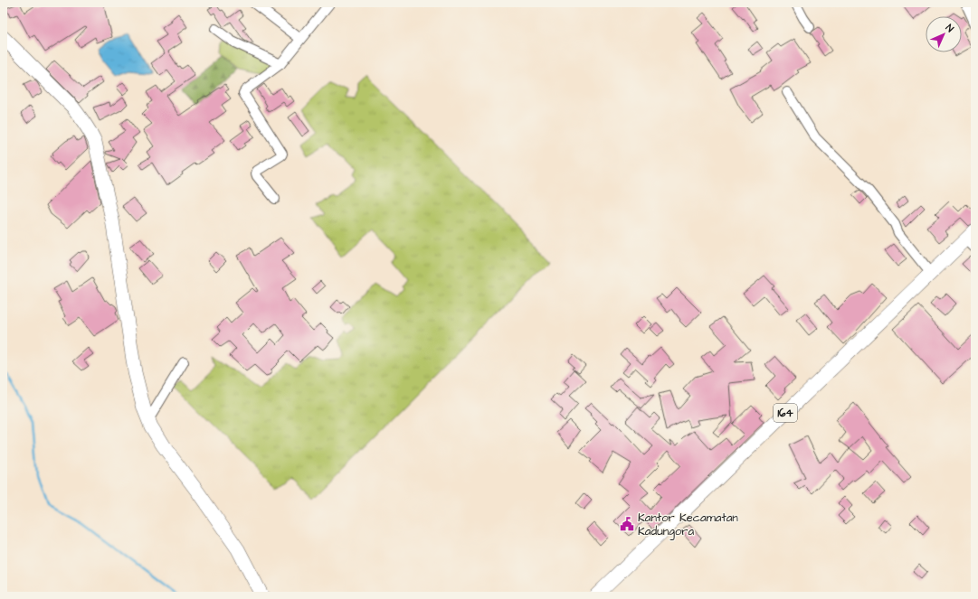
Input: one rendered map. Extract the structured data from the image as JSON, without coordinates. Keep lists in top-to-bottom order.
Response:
{
  "streets": {
    "main road": ["164"]
  },
  "places": {
    "public building": ["Kantor Kecamatan Kadungora"]
  },
  "north": "top right"
}
